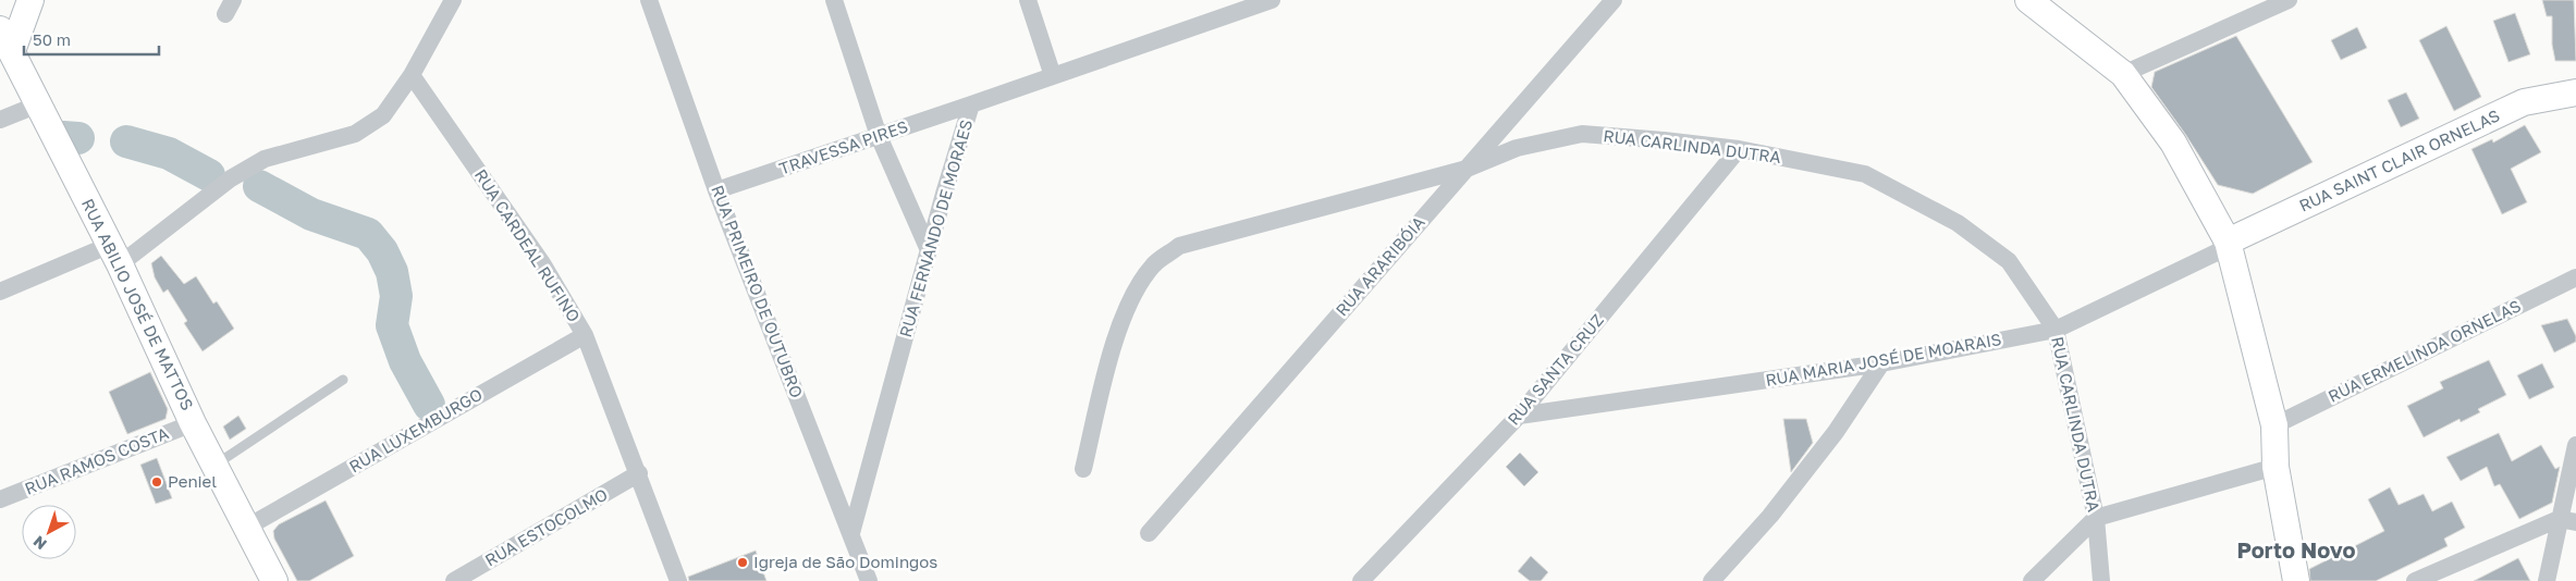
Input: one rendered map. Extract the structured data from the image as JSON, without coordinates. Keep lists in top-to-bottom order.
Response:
{
  "streets": {
    "main road": ["RUA SAINT CLAIR ORNELAS", "RUA ABILIO JOSÉ DE MATTOS"],
    "street": [
      "RUA CARLINDA DUTRA",
      "TRAVESSA PIRES",
      "RUA FERNANDO DE MORAES",
      "RUA CARDEAL RUFINO",
      "RUA ARARIBÓIA",
      "RUA PRIMEIRO DE OUTUBRO",
      "RUA ERMELINDA ORNELAS",
      "RUA MARIA JOSÉ DE MOARAIS",
      "RUA SANTA CRUZ",
      "RUA LUXEMBURGO",
      "RUA RAMOS COSTA",
      "RUA ESTOCOLMO"
    ]
  },
  "crossings": [
    ["RUA CARLINDA DUTRA", "RUA ARARIBÓIA"],
    ["RUA CARLINDA DUTRA", "RUA MARIA JOSÉ DE MOARAIS"],
    ["RUA CARLINDA DUTRA", "RUA SANTA CRUZ"],
    ["TRAVESSA PIRES", "RUA FERNANDO DE MORAES"],
    ["TRAVESSA PIRES", "RUA PRIMEIRO DE OUTUBRO"],
    ["RUA SAINT CLAIR ORNELAS", "RUA MARIA JOSÉ DE MOARAIS"],
    ["RUA FERNANDO DE MORAES", "RUA PRIMEIRO DE OUTUBRO"],
    ["RUA CARDEAL RUFINO", "RUA LUXEMBURGO"],
    ["RUA CARDEAL RUFINO", "RUA ESTOCOLMO"],
    ["RUA ABILIO JOSÉ DE MATTOS", "RUA LUXEMBURGO"],
    ["RUA ABILIO JOSÉ DE MATTOS", "RUA RAMOS COSTA"],
    ["RUA MARIA JOSÉ DE MOARAIS", "RUA SANTA CRUZ"]
  ],
  "districts": ["Porto Novo"],
  "places": ["Peniel", "Igreja de São Domingos"],
  "scale_bar": "50 m",
  "north": "bottom left"
}
